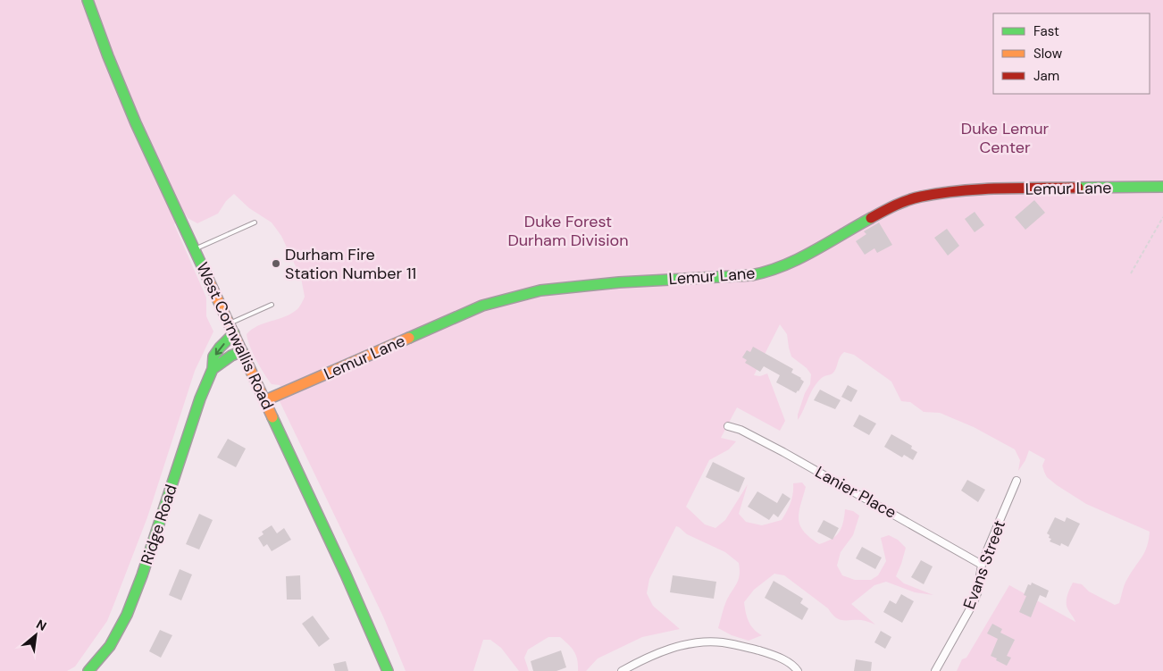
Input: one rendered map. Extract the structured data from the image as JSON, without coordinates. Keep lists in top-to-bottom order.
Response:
{
  "streets": {
    "street": [
      "Lemur Lane",
      "West Cornwallis Road",
      "Lanier Place",
      "Ridge Road",
      "Evans Street"
    ]
  },
  "crossings": [
    ["Lemur Lane", "West Cornwallis Road"],
    ["West Cornwallis Road", "Ridge Road"],
    ["Lanier Place", "Evans Street"]
  ],
  "parks": ["Duke Lemur Center", "Duke Forest Durham Division"],
  "places": ["Durham Fire Station Number 11"],
  "legend": ["Fast", "Slow", "Jam"],
  "north": "top right"
}
